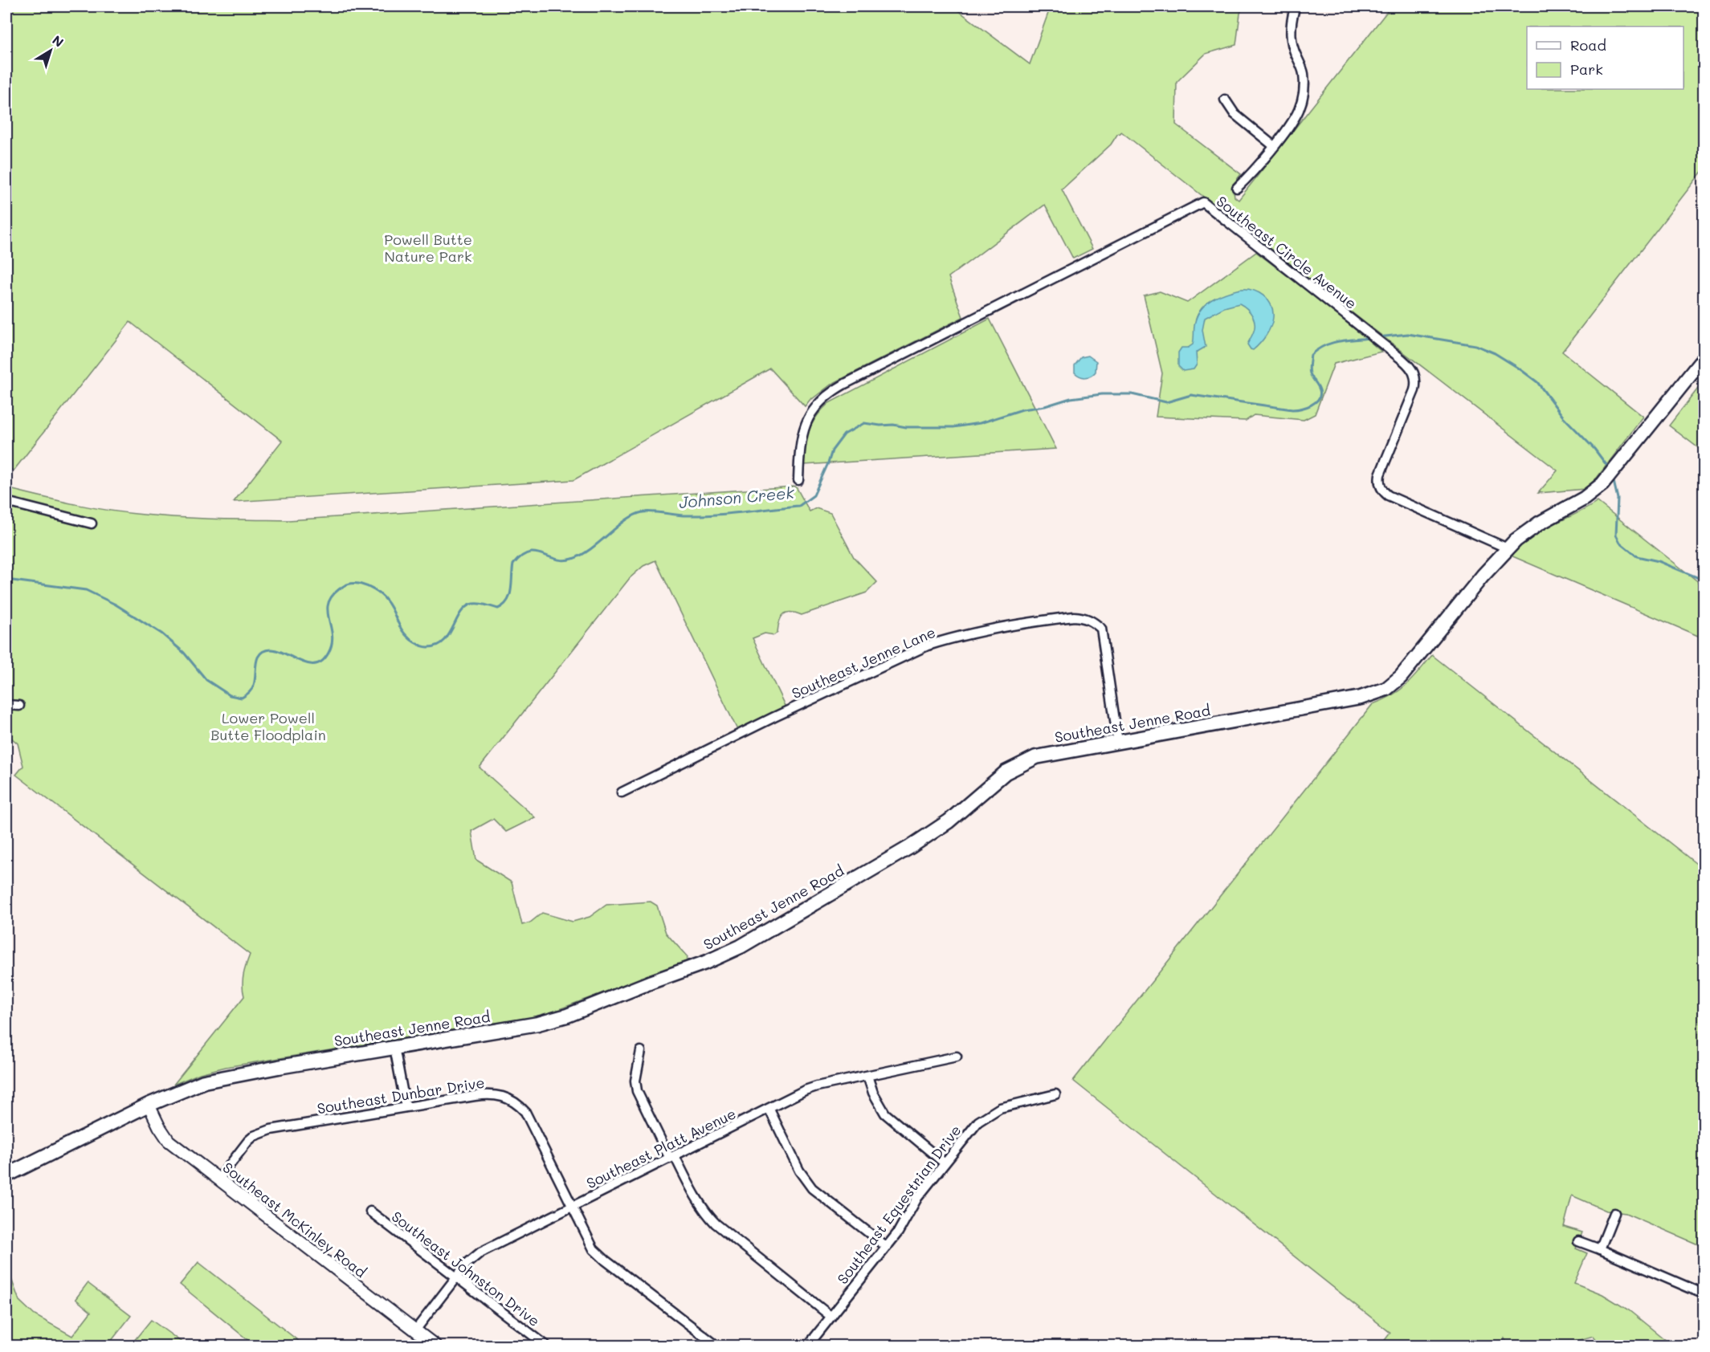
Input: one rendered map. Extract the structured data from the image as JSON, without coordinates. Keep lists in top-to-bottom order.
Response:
{
  "streets": {
    "main road": ["Southeast Jenne Road"],
    "street": [
      "Southeast Circle Avenue",
      "Southeast Jenne Lane",
      "Southeast Dunbar Drive",
      "Southeast Platt Avenue",
      "Southeast Equestrian Drive",
      "Southeast McKinley Road",
      "Southeast Johnston Drive"
    ]
  },
  "crossings": [
    ["Southeast Circle Avenue", "Southeast Jenne Road"],
    ["Southeast Jenne Lane", "Southeast Jenne Road"],
    ["Southeast Jenne Road", "Southeast McKinley Road"],
    ["Southeast Dunbar Drive", "Southeast Platt Avenue"],
    ["Southeast Dunbar Drive", "Southeast McKinley Road"],
    ["Southeast Platt Avenue", "Southeast McKinley Road"],
    ["Southeast Platt Avenue", "Southeast Johnston Drive"]
  ],
  "water": ["Johnson Creek"],
  "parks": ["Powell Butte Nature Park", "Lower Powell Butte Floodplain"],
  "legend": ["Road", "Park"],
  "north": "top right"
}
